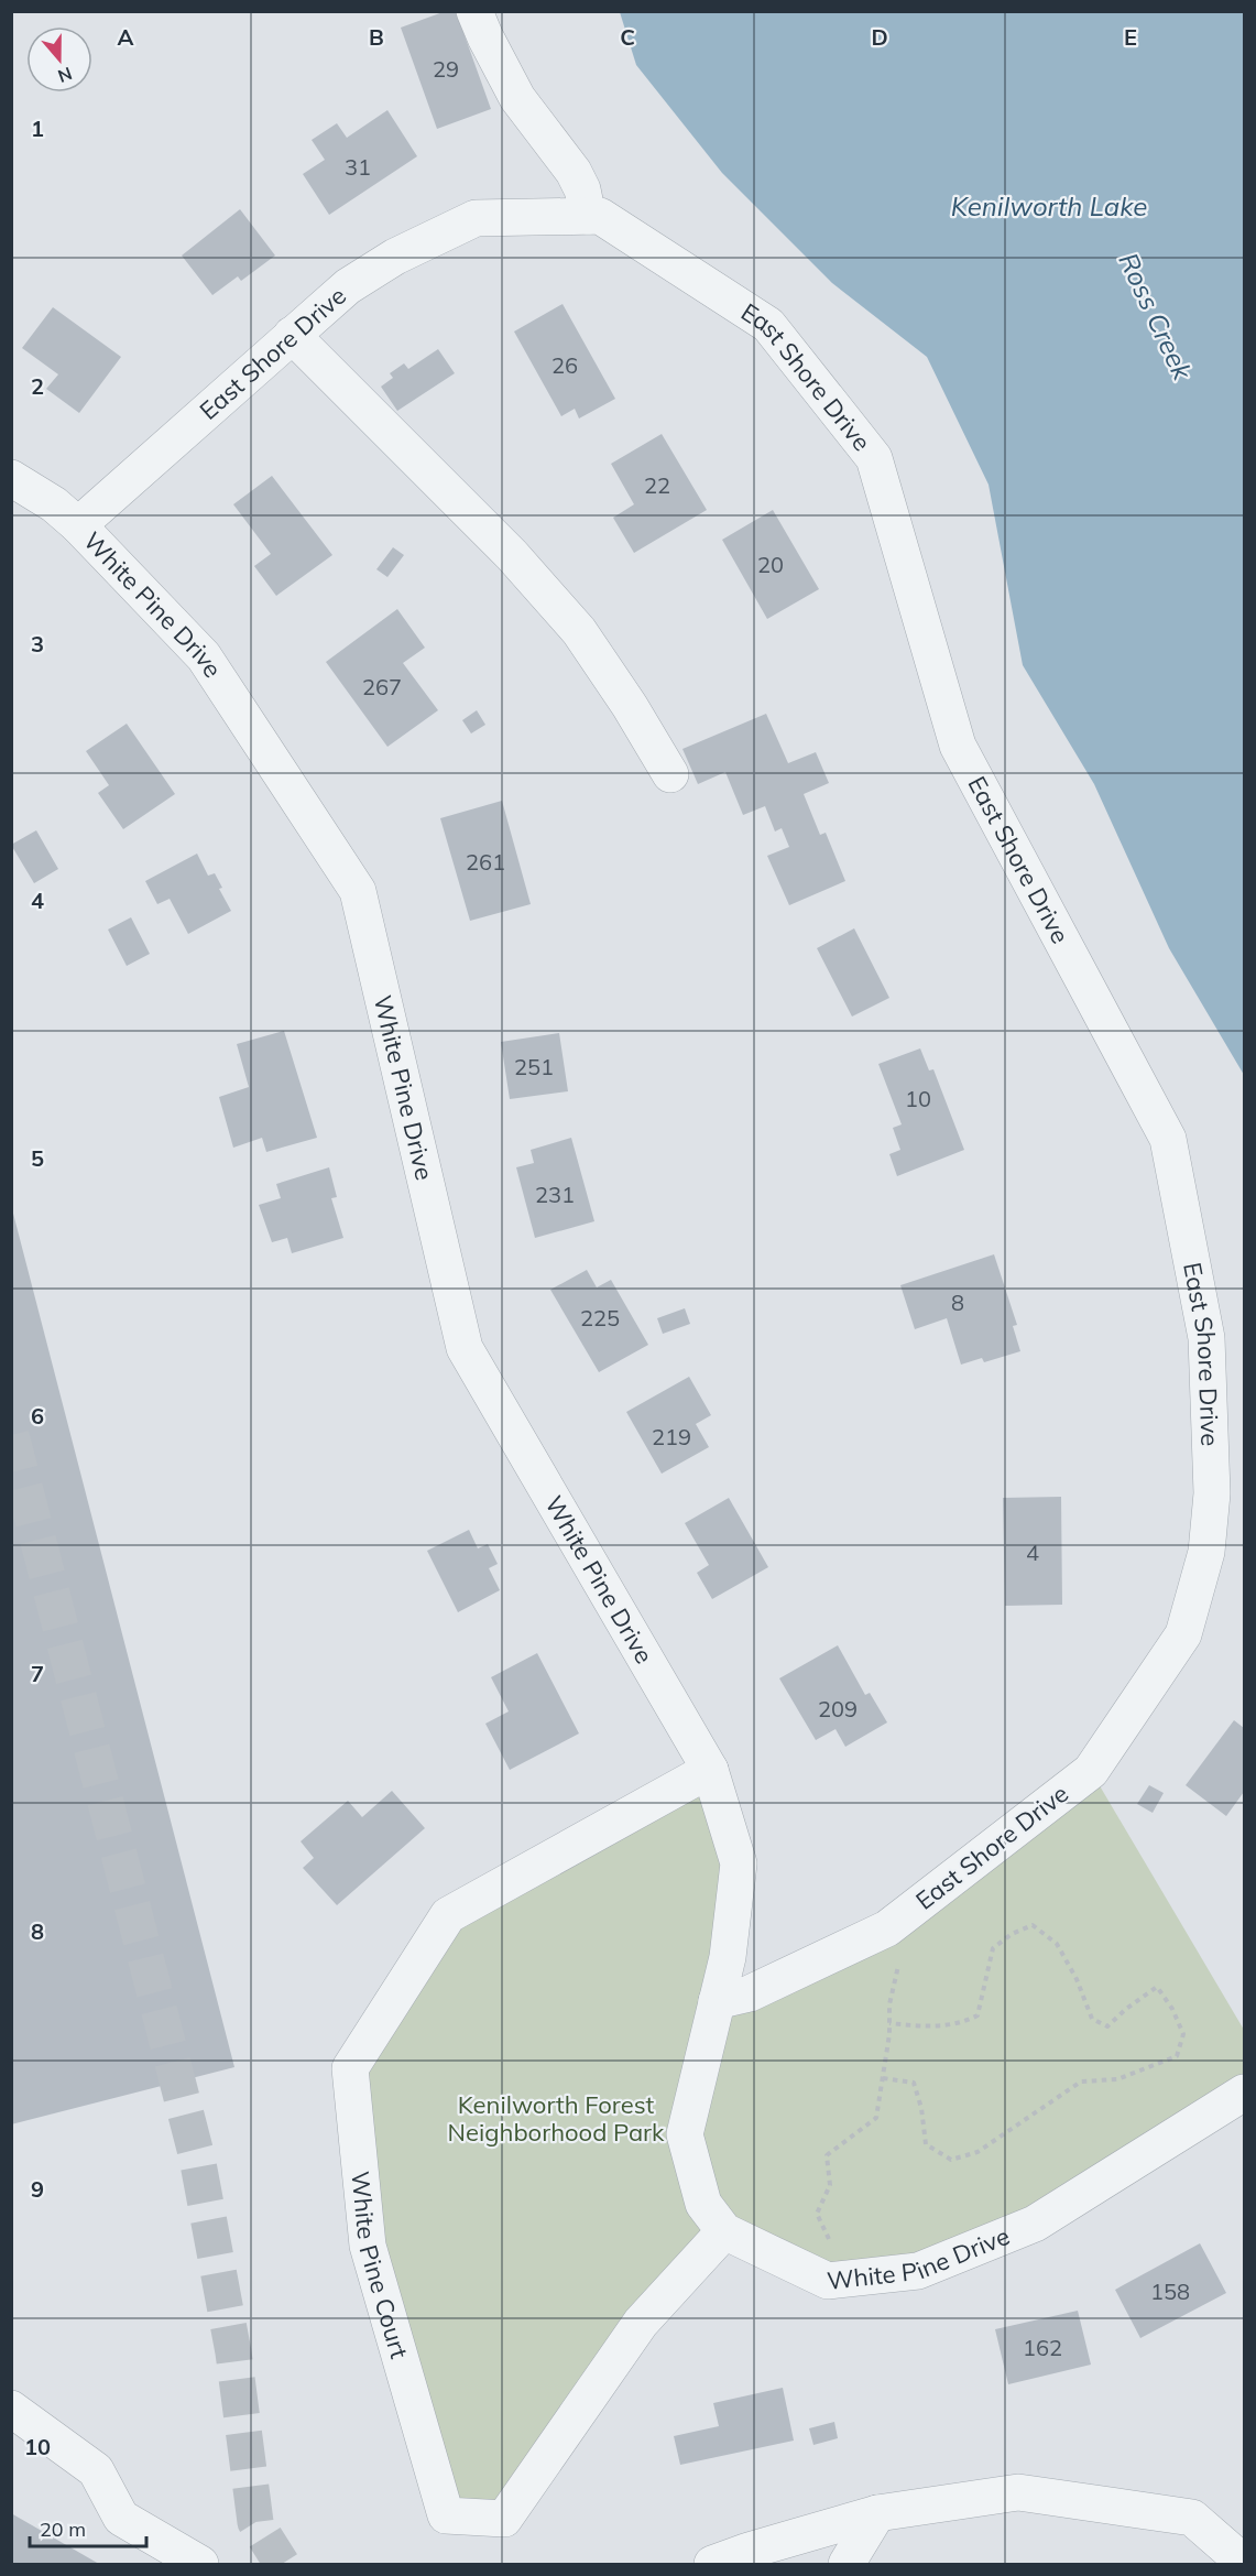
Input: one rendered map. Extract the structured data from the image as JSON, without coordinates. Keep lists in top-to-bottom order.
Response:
{
  "streets": {
    "street": ["East Shore Drive", "White Pine Drive", "White Pine Court"]
  },
  "crossings": [
    ["East Shore Drive", "White Pine Drive"],
    ["White Pine Drive", "White Pine Court"]
  ],
  "water": ["Kenilworth Lake", "Ross Creek"],
  "parks": ["Kenilworth Forest Neighborhood Park"],
  "house_numbers": [
    "29",
    "31",
    "26",
    "22",
    "20",
    "267",
    "261",
    "251",
    "10",
    "231",
    "8",
    "225",
    "219",
    "4",
    "209",
    "158",
    "162"
  ],
  "scale_bar": "20 m",
  "north": "bottom",
  "grid": {
    "columns": [
      "A",
      "B",
      "C",
      "D",
      "E"
    ],
    "rows": [
      "1",
      "2",
      "3",
      "4",
      "5",
      "6",
      "7",
      "8",
      "9",
      "10"
    ]
  }
}
